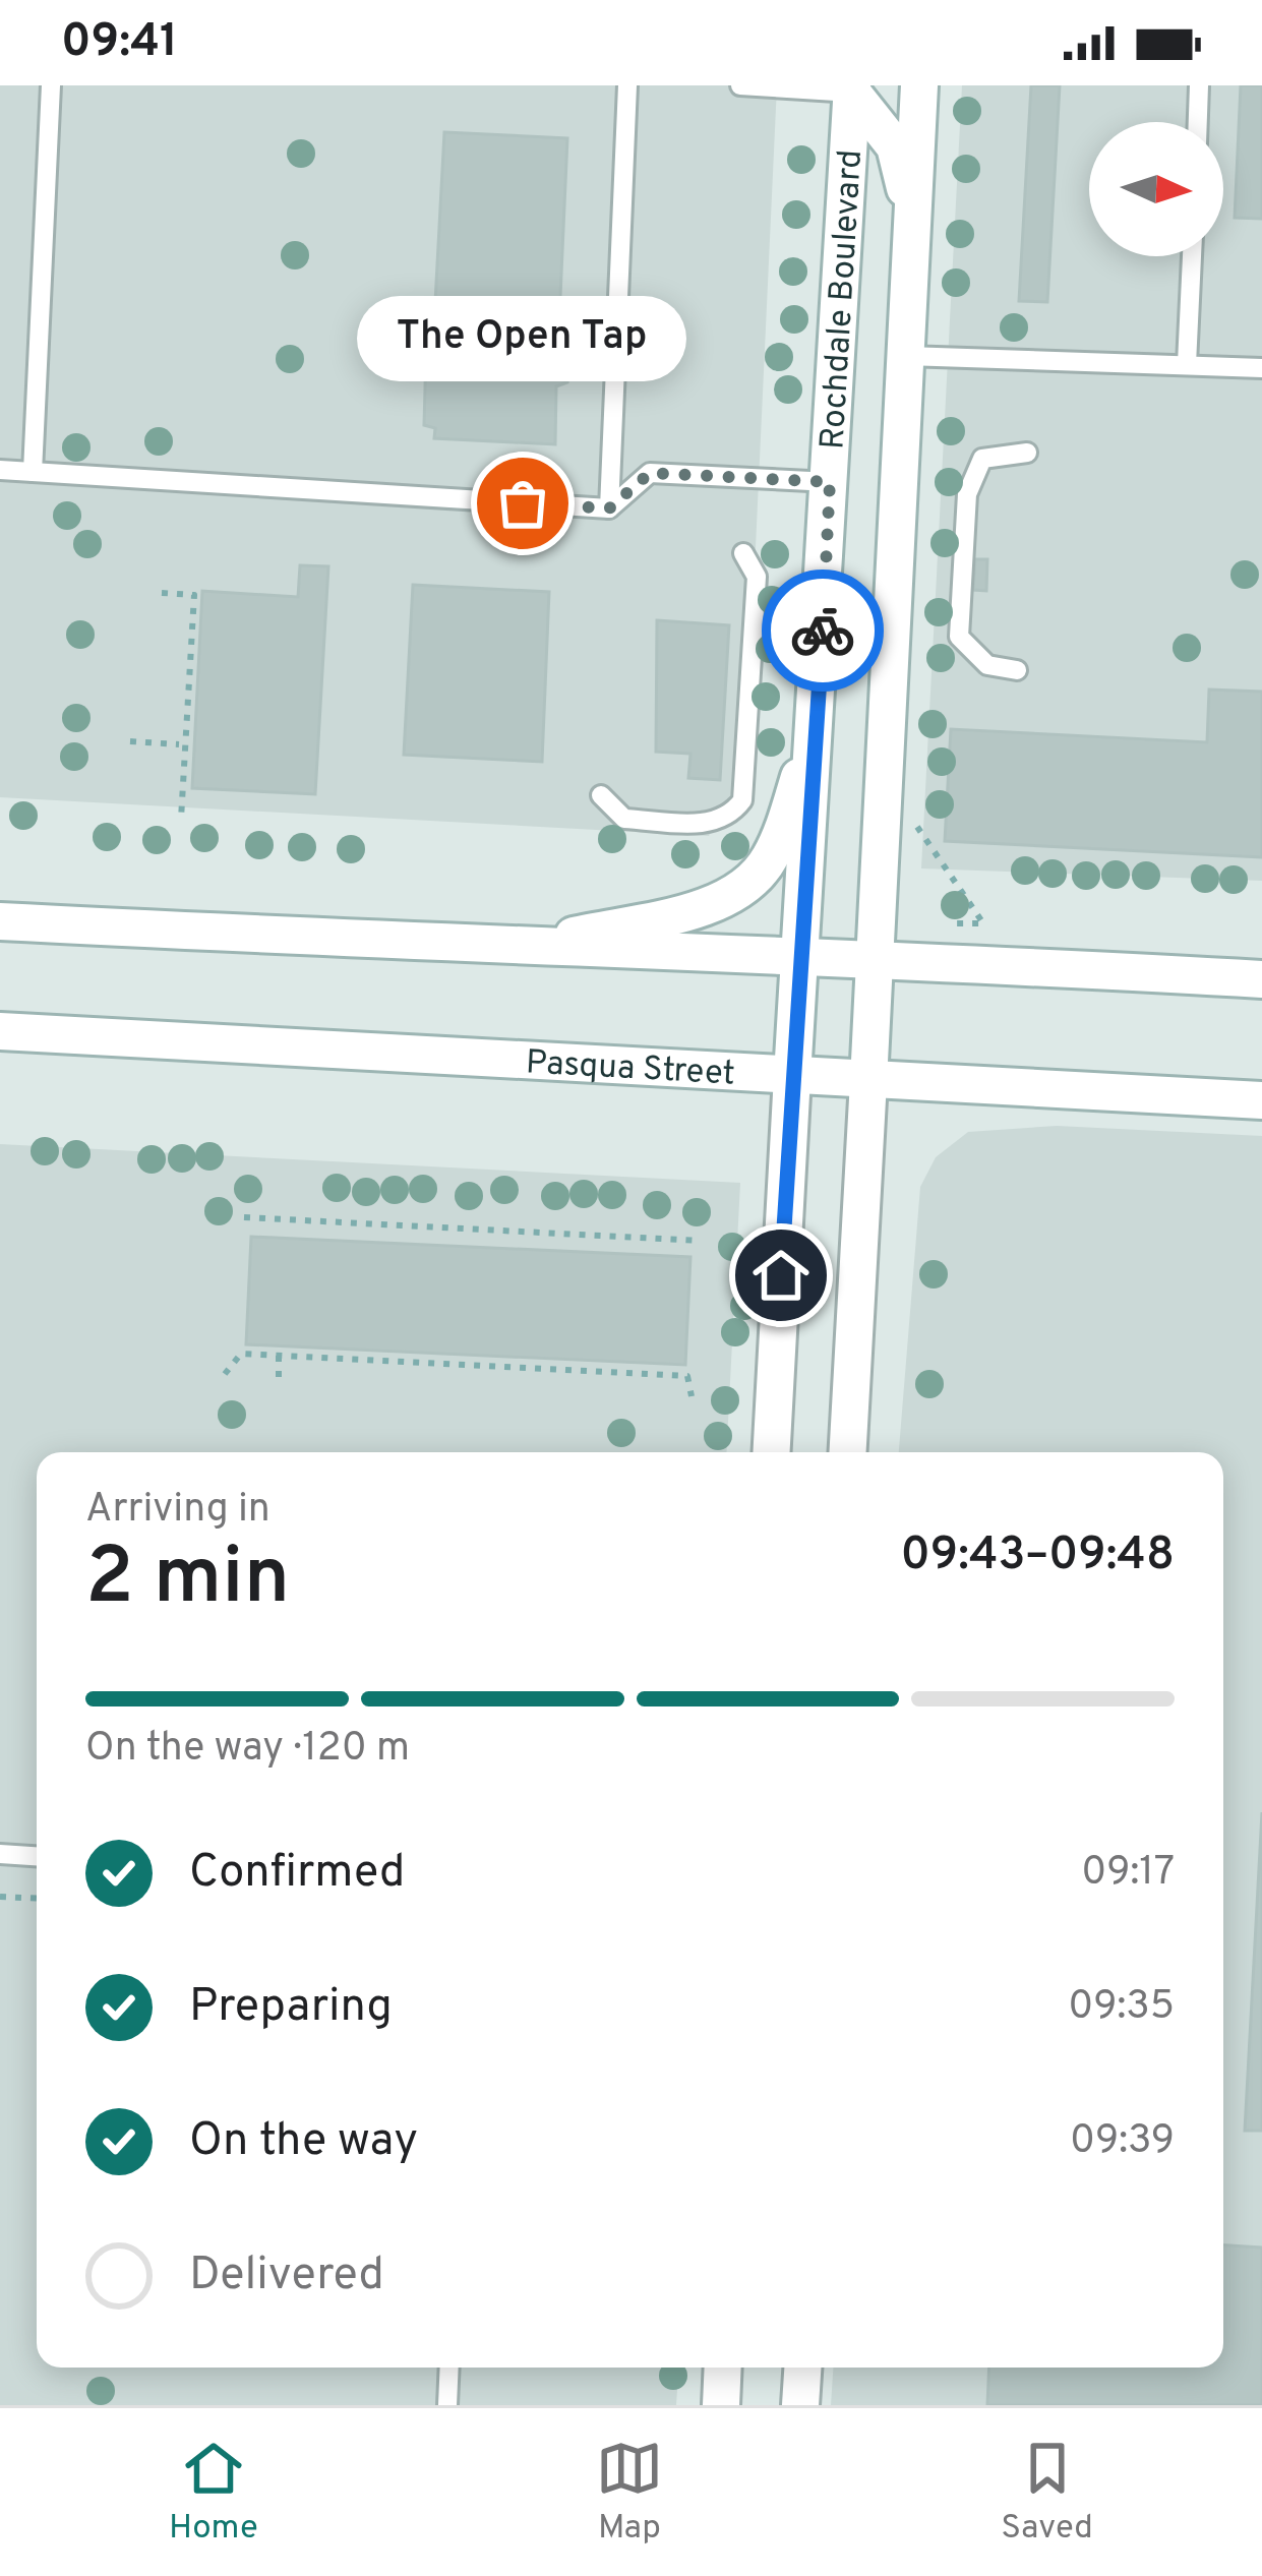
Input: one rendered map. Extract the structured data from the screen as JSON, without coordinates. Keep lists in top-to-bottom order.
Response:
{
  "streets": {
    "main road": ["Rochdale Boulevard", "Pasqua Street"]
  },
  "crossings": [
    ["Rochdale Boulevard", "Pasqua Street"]
  ],
  "places": ["The Open Tap"],
  "north": "right",
  "page": {
    "status": "09:41",
    "bubble": "The Open Tap",
    "heading": ["2 min", "Arriving in", "09:43–09:48"],
    "bar": "On the way · 120 m",
    "list": [
      ["Confirmed", "09:17"],
      ["Preparing", "09:35"],
      ["On the way", "09:39"],
      "Delivered"
    ],
    "tabs": ["Home", "Map", "Saved"]
  }
}
